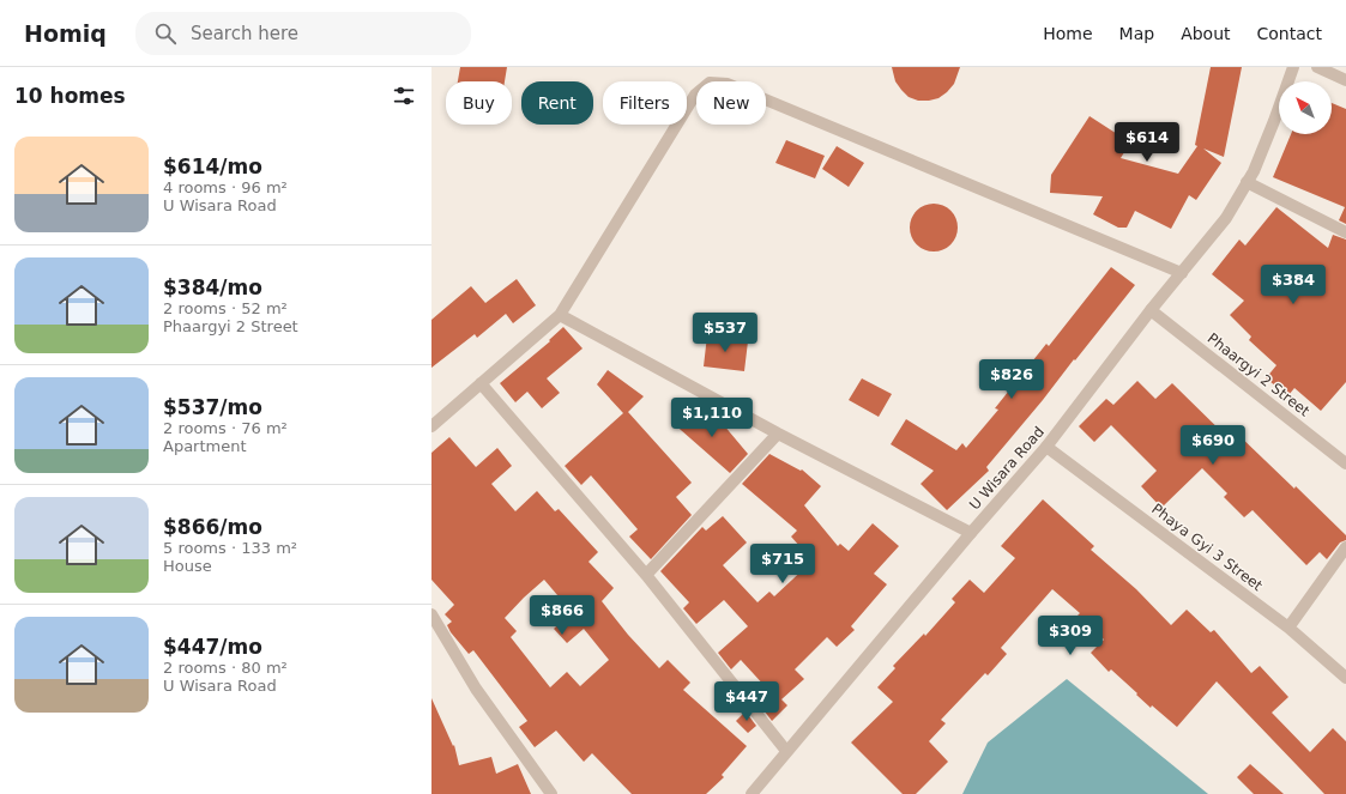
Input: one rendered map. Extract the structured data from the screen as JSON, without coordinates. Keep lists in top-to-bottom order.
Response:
{
  "streets": {
    "street": ["Phaargyi 2 Street", "U Wisara Road", "Phaya Gyi 3 Street"]
  },
  "crossings": [
    ["Phaargyi 2 Street", "U Wisara Road"],
    ["U Wisara Road", "Phaya Gyi 3 Street"]
  ],
  "north": "top left",
  "page": {
    "header": "Homiq",
    "search": "Search here",
    "nav": [
      "Home",
      "Map",
      "About",
      "Contact"
    ],
    "heading": "10 homes",
    "chip": [
      "Buy",
      "Rent",
      "Filters",
      "New"
    ],
    "price": [
      "$614",
      "$384",
      "$537",
      "$826",
      "$1,110",
      "$690",
      "$715",
      "$866",
      "$309",
      "$447"
    ],
    "list": [
      {
        "name": "$614/mo",
        "note": "4 rooms · 96 m² · U Wisara Road"
      },
      {
        "name": "$384/mo",
        "note": "2 rooms · 52 m² · Phaargyi 2 Street"
      },
      {
        "name": "$537/mo",
        "note": "2 rooms · 76 m² · Apartment"
      },
      {
        "name": "$866/mo",
        "note": "5 rooms · 133 m² · House"
      },
      {
        "name": "$447/mo",
        "note": "2 rooms · 80 m² · U Wisara Road"
      }
    ]
  }
}
